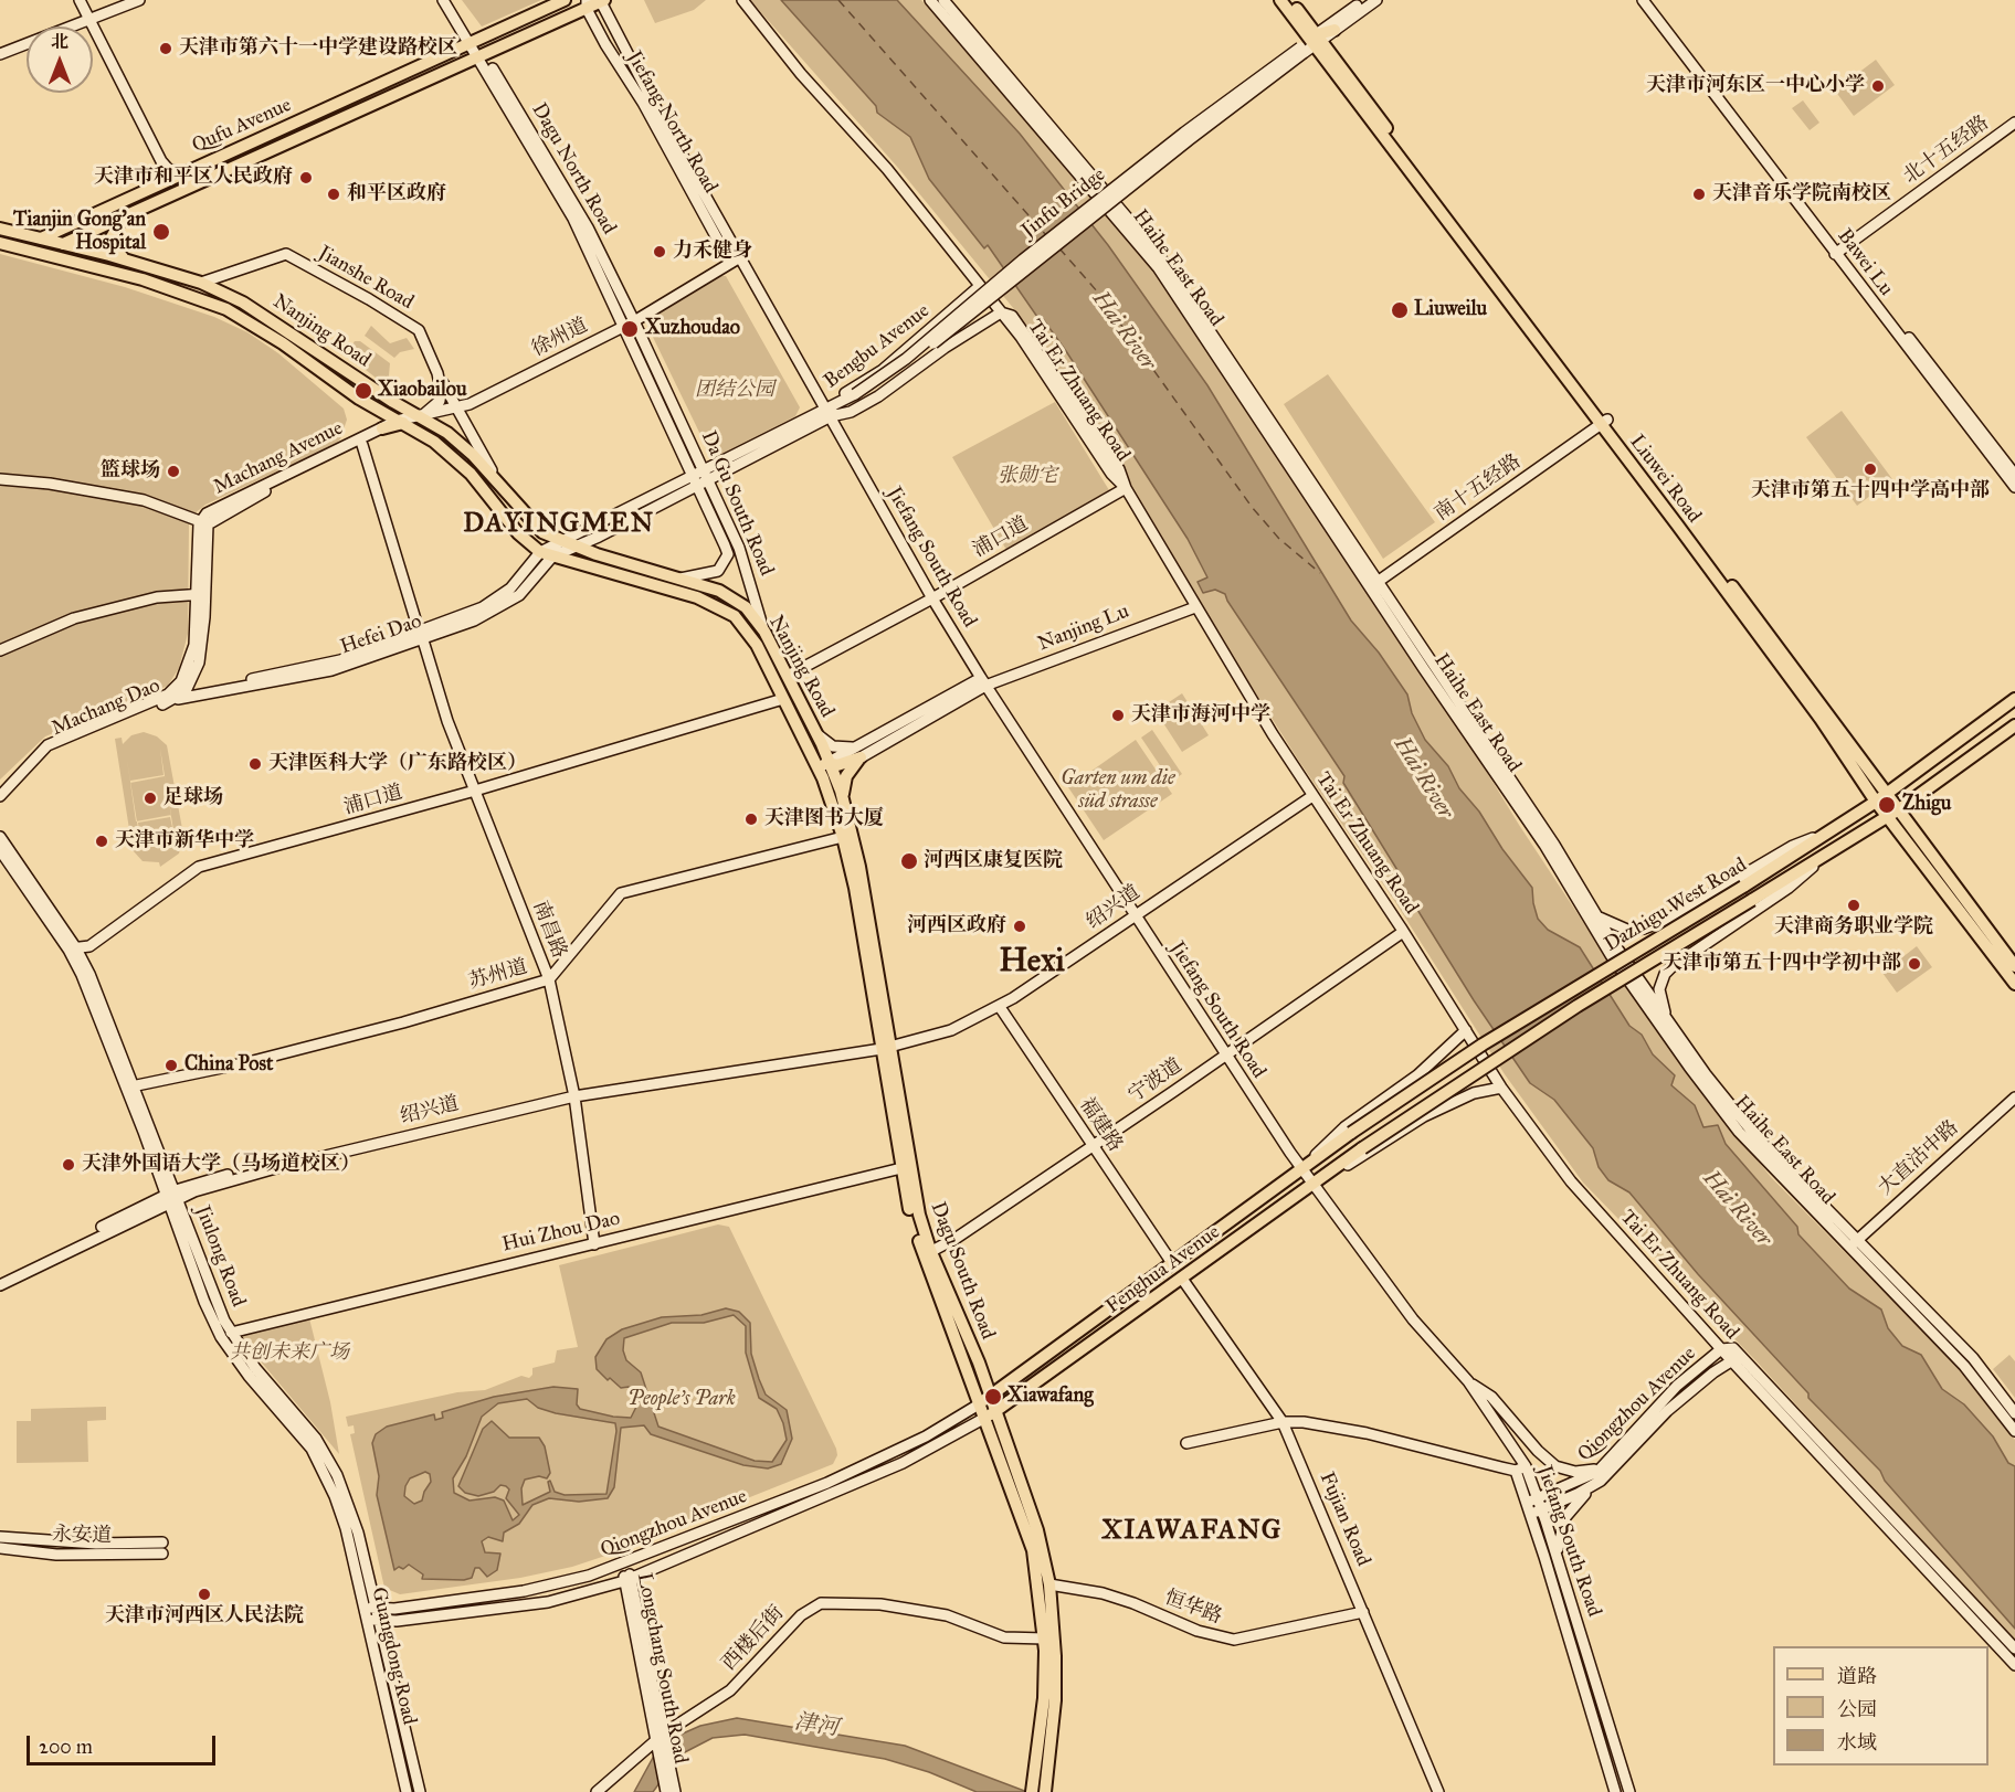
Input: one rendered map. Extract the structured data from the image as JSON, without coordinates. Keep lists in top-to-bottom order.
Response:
{
  "streets": {
    "main road": [
      "Qufu Avenue",
      "Nanjing Road",
      "Liuwei Road",
      "Dazhigu West Road",
      "Fenghua Avenue",
      "Dagu South Road"
    ],
    "street": [
      "Jiefang North Road",
      "北十五经路",
      "Dagu North Road",
      "Jinfu Bridge",
      "Bawei Lu",
      "Haihe East Road",
      "Jianshe Road",
      "徐州道",
      "Bengbu Avenue",
      "Tai Er Zhuang Road",
      "Machang Avenue",
      "南十五经路",
      "Da Gu South Road",
      "浦口道",
      "Jiefang South Road",
      "Nanjing Lu",
      "Hefei Dao",
      "Machang Dao",
      "绍兴道",
      "南昌路",
      "苏州道",
      "宁波道",
      "福建路",
      "大直沽中路",
      "Hui Zhou Dao",
      "Jiulong Road",
      "Qiongzhou Avenue",
      "Fujian Road",
      "永安道",
      "恒华路",
      "西楼后街",
      "Guangdong Road",
      "Longchang South Road"
    ]
  },
  "crossings": [
    ["Jiefang North Road", "Qufu Avenue"],
    ["Jiefang North Road", "徐州道"],
    ["Jiefang North Road", "Jiefang South Road"],
    ["Qufu Avenue", "Dagu North Road"],
    ["Qufu Avenue", "Nanjing Road"],
    ["北十五经路", "Bawei Lu"],
    ["Dagu North Road", "徐州道"],
    ["Dagu North Road", "Da Gu South Road"],
    ["Jinfu Bridge", "Bengbu Avenue"],
    ["Jinfu Bridge", "Liuwei Road"],
    ["Haihe East Road", "南十五经路"],
    ["Haihe East Road", "大直沽中路"],
    ["Jianshe Road", "Nanjing Road"],
    ["Jianshe Road", "徐州道"],
    ["Nanjing Road", "徐州道"],
    ["Nanjing Road", "Bengbu Avenue"],
    ["Nanjing Road", "Machang Avenue"],
    ["Nanjing Road", "Da Gu South Road"],
    ["Nanjing Road", "浦口道"],
    ["Nanjing Road", "Hefei Dao"],
    ["Nanjing Road", "Dagu South Road"],
    ["徐州道", "Machang Avenue"],
    ["徐州道", "Da Gu South Road"],
    ["徐州道", "Jiefang South Road"],
    ["Bengbu Avenue", "Tai Er Zhuang Road"],
    ["Bengbu Avenue", "Da Gu South Road"],
    ["Bengbu Avenue", "Jiefang South Road"],
    ["Bengbu Avenue", "Hefei Dao"],
    ["Tai Er Zhuang Road", "浦口道"],
    ["Tai Er Zhuang Road", "Nanjing Lu"],
    ["Tai Er Zhuang Road", "绍兴道"],
    ["Tai Er Zhuang Road", "宁波道"],
    ["Tai Er Zhuang Road", "Qiongzhou Avenue"],
    ["Machang Avenue", "Hefei Dao"],
    ["Machang Avenue", "Machang Dao"],
    ["Machang Avenue", "南昌路"],
    ["Liuwei Road", "南十五经路"],
    ["Liuwei Road", "Dazhigu West Road"],
    ["浦口道", "Jiefang South Road"],
    ["浦口道", "南昌路"],
    ["浦口道", "Jiulong Road"],
    ["Jiefang South Road", "Nanjing Lu"],
    ["Jiefang South Road", "绍兴道"],
    ["Jiefang South Road", "宁波道"],
    ["Jiefang South Road", "Fenghua Avenue"],
    ["Jiefang South Road", "Qiongzhou Avenue"],
    ["Hefei Dao", "Machang Dao"],
    ["Hefei Dao", "南昌路"],
    ["Dazhigu West Road", "Fenghua Avenue"],
    ["绍兴道", "南昌路"],
    ["绍兴道", "福建路"],
    ["绍兴道", "Jiulong Road"],
    ["绍兴道", "Dagu South Road"],
    ["南昌路", "苏州道"],
    ["南昌路", "Hui Zhou Dao"],
    ["苏州道", "Jiulong Road"],
    ["苏州道", "Dagu South Road"],
    ["宁波道", "福建路"],
    ["宁波道", "Dagu South Road"],
    ["福建路", "Fenghua Avenue"],
    ["Hui Zhou Dao", "Jiulong Road"],
    ["Hui Zhou Dao", "Dagu South Road"],
    ["Jiulong Road", "Guangdong Road"],
    ["Fenghua Avenue", "Dagu South Road"],
    ["Fenghua Avenue", "Qiongzhou Avenue"],
    ["Fenghua Avenue", "Fujian Road"],
    ["Dagu South Road", "Qiongzhou Avenue"],
    ["Dagu South Road", "恒华路"],
    ["Dagu South Road", "西楼后街"],
    ["Qiongzhou Avenue", "Guangdong Road"],
    ["Qiongzhou Avenue", "Longchang South Road"],
    ["Fujian Road", "恒华路"],
    ["西楼后街", "Longchang South Road"]
  ],
  "districts": ["DAYINGMEN", "Hexi", "XIAWAFANG"],
  "water": ["Hai River", "津河"],
  "parks": [
    "团结公园",
    "张勋宅",
    "Garten um die süd strasse",
    "共创未来广场",
    "People's Park"
  ],
  "places": [
    "天津市第六十一中学建设路校区",
    "天津市河东区一中心小学",
    "天津市和平区人民政府",
    "和平区政府",
    "天津音乐学院南校区",
    "Tianjin Gong'an Hospital",
    "力禾健身",
    "Liuweilu",
    "Xuzhoudao",
    "Xiaobailou",
    "天津市第五十四中学高中部",
    "篮球场",
    "天津市海河中学",
    "天津医科大学（广东路校区）",
    "足球场",
    "Zhigu",
    "天津图书大厦",
    "天津市新华中学",
    "河西区康复医院",
    "天津商务职业学院",
    "河西区政府",
    "天津市第五十四中学初中部",
    "China Post",
    "天津外国语大学（马场道校区）",
    "Xiawafang",
    "天津市河西区人民法院"
  ],
  "legend": ["道路", "公园", "水域"],
  "scale_bar": "200 m",
  "north": "top"
}
